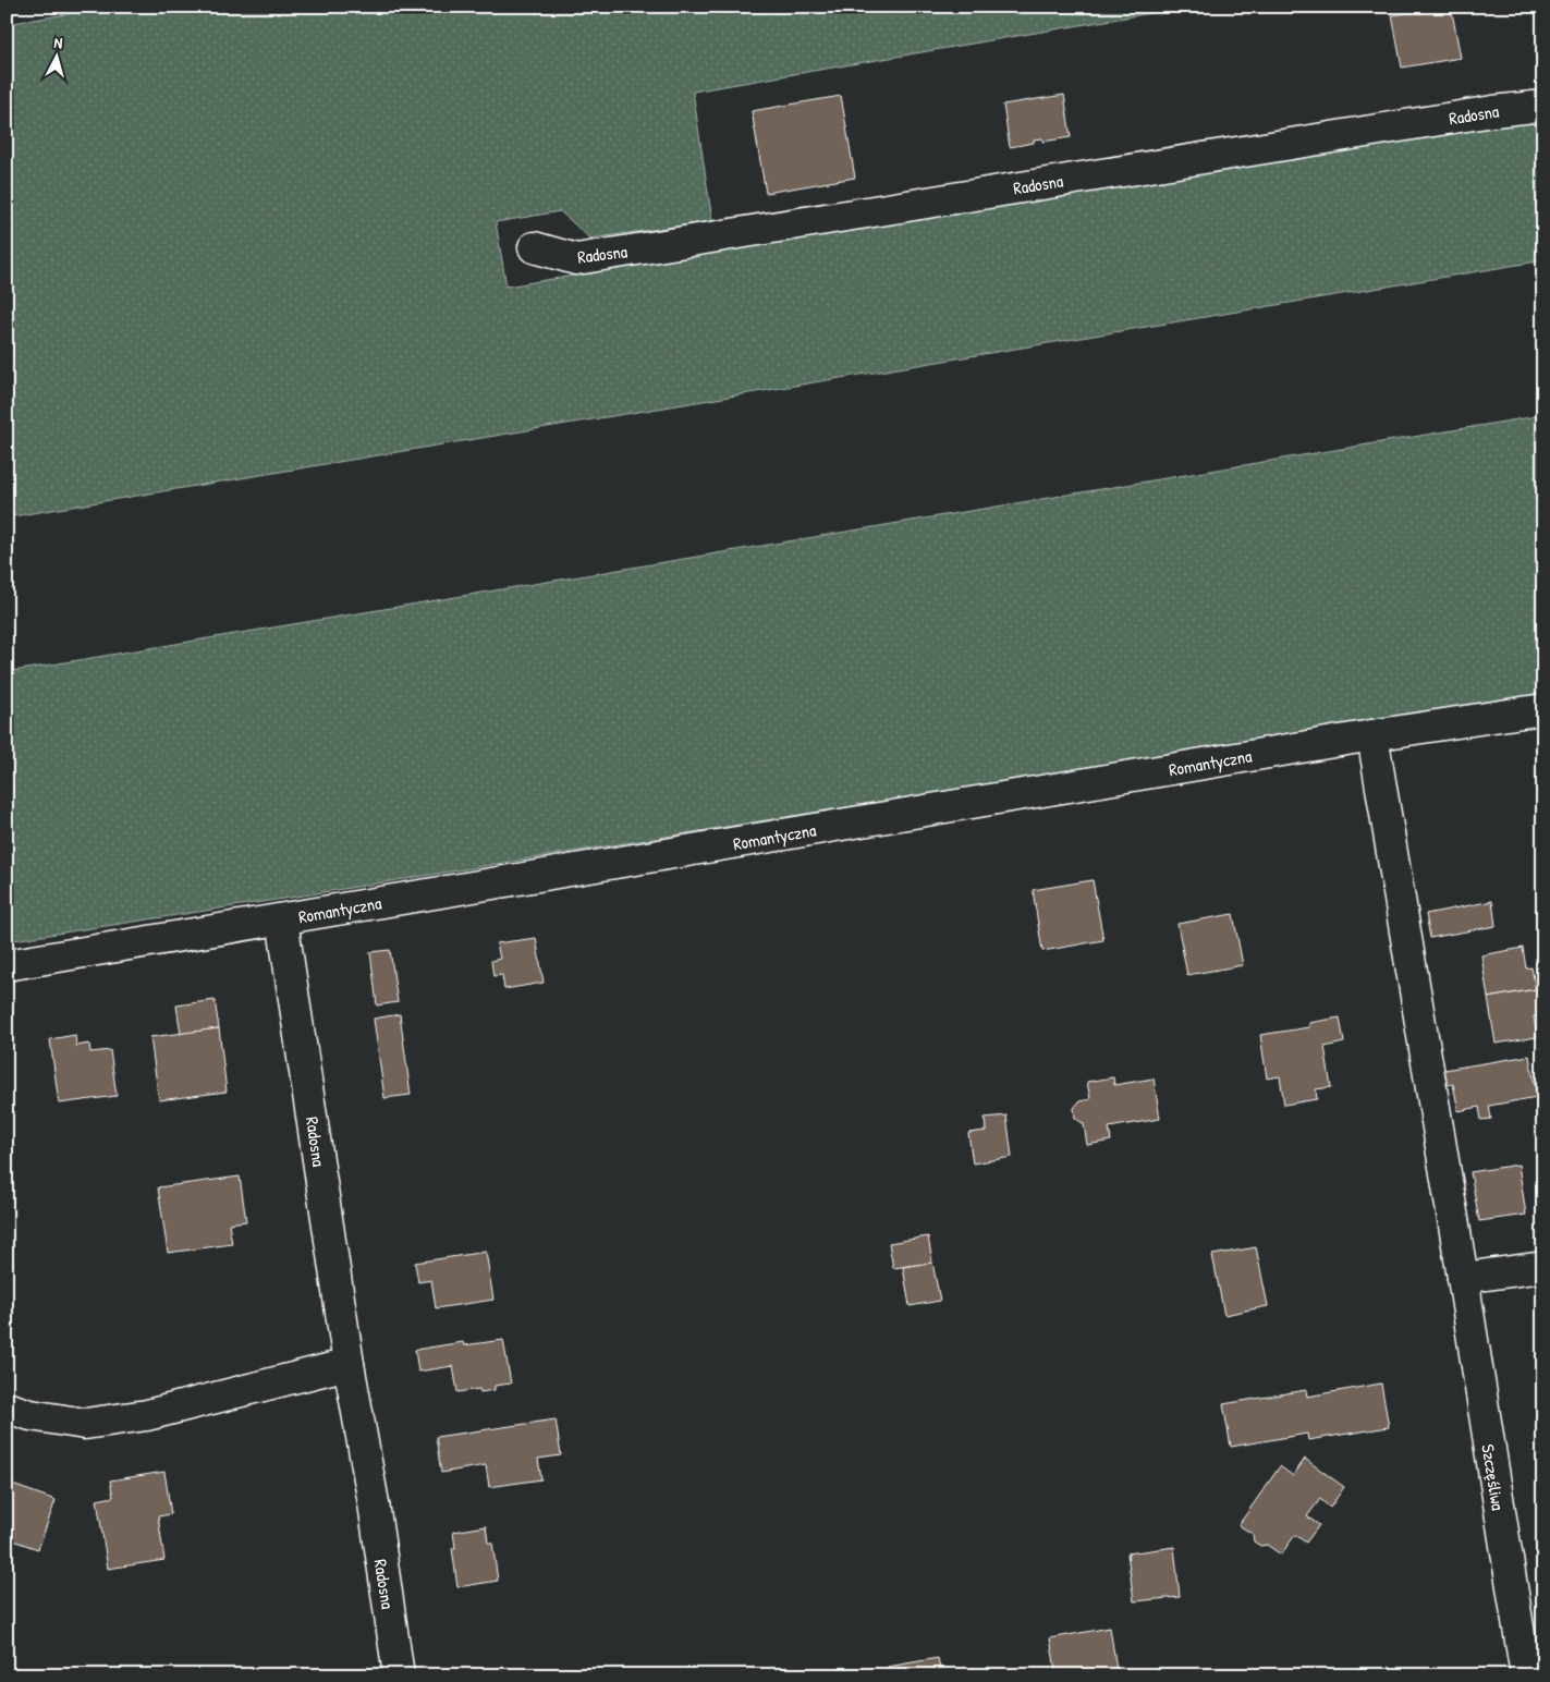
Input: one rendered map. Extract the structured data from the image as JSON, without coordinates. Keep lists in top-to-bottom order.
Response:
{
  "streets": {
    "street": ["Radosna", "Romantyczna", "Szczęśliwa"]
  },
  "crossings": [
    ["Radosna", "Romantyczna"],
    ["Romantyczna", "Szczęśliwa"]
  ],
  "north": "top"
}
